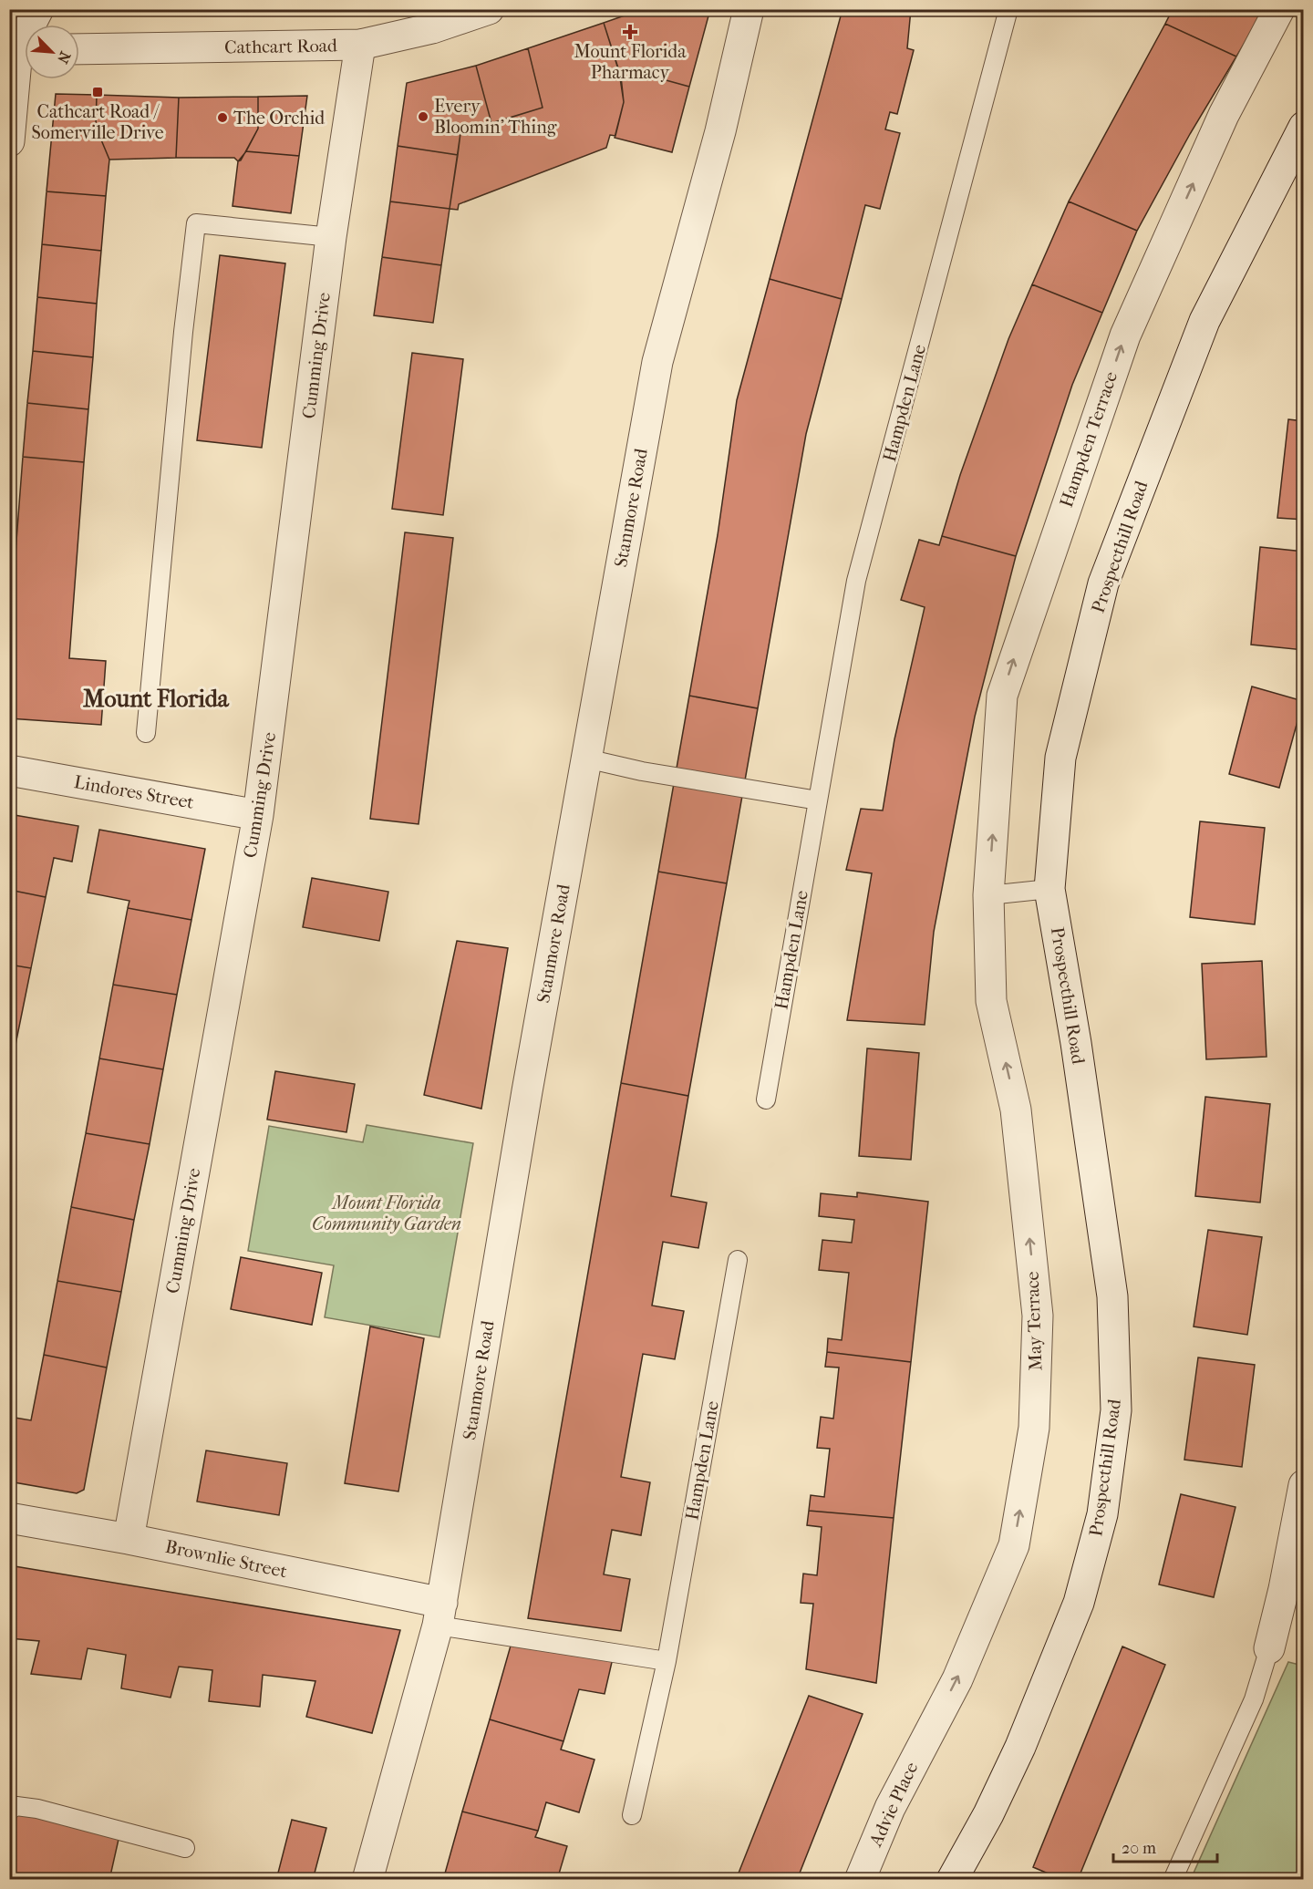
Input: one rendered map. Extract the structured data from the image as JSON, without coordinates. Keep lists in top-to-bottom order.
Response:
{
  "streets": {
    "street": [
      "Cathcart Road",
      "Cumming Drive",
      "Hampden Terrace",
      "Stanmore Road",
      "Prospecthill Road",
      "Lindores Street",
      "May Terrace",
      "Brownlie Street",
      "Advie Place"
    ],
    "lane": ["Hampden Lane"]
  },
  "crossings": [
    ["Cathcart Road", "Cumming Drive"],
    ["Cumming Drive", "Lindores Street"],
    ["Cumming Drive", "Brownlie Street"],
    ["Hampden Terrace", "May Terrace"],
    ["Stanmore Road", "Brownlie Street"],
    ["May Terrace", "Advie Place"]
  ],
  "one_way": ["Hampden Terrace", "May Terrace"],
  "districts": ["Mount Florida"],
  "parks": ["Mount Florida Community Garden"],
  "places": {
    "health": ["Mount Florida Pharmacy"],
    "transit": ["Cathcart Road / Somerville Drive"],
    "other": ["Every Bloomin' Thing", "The Orchid"]
  },
  "scale_bar": "20 m",
  "north": "bottom right"
}
